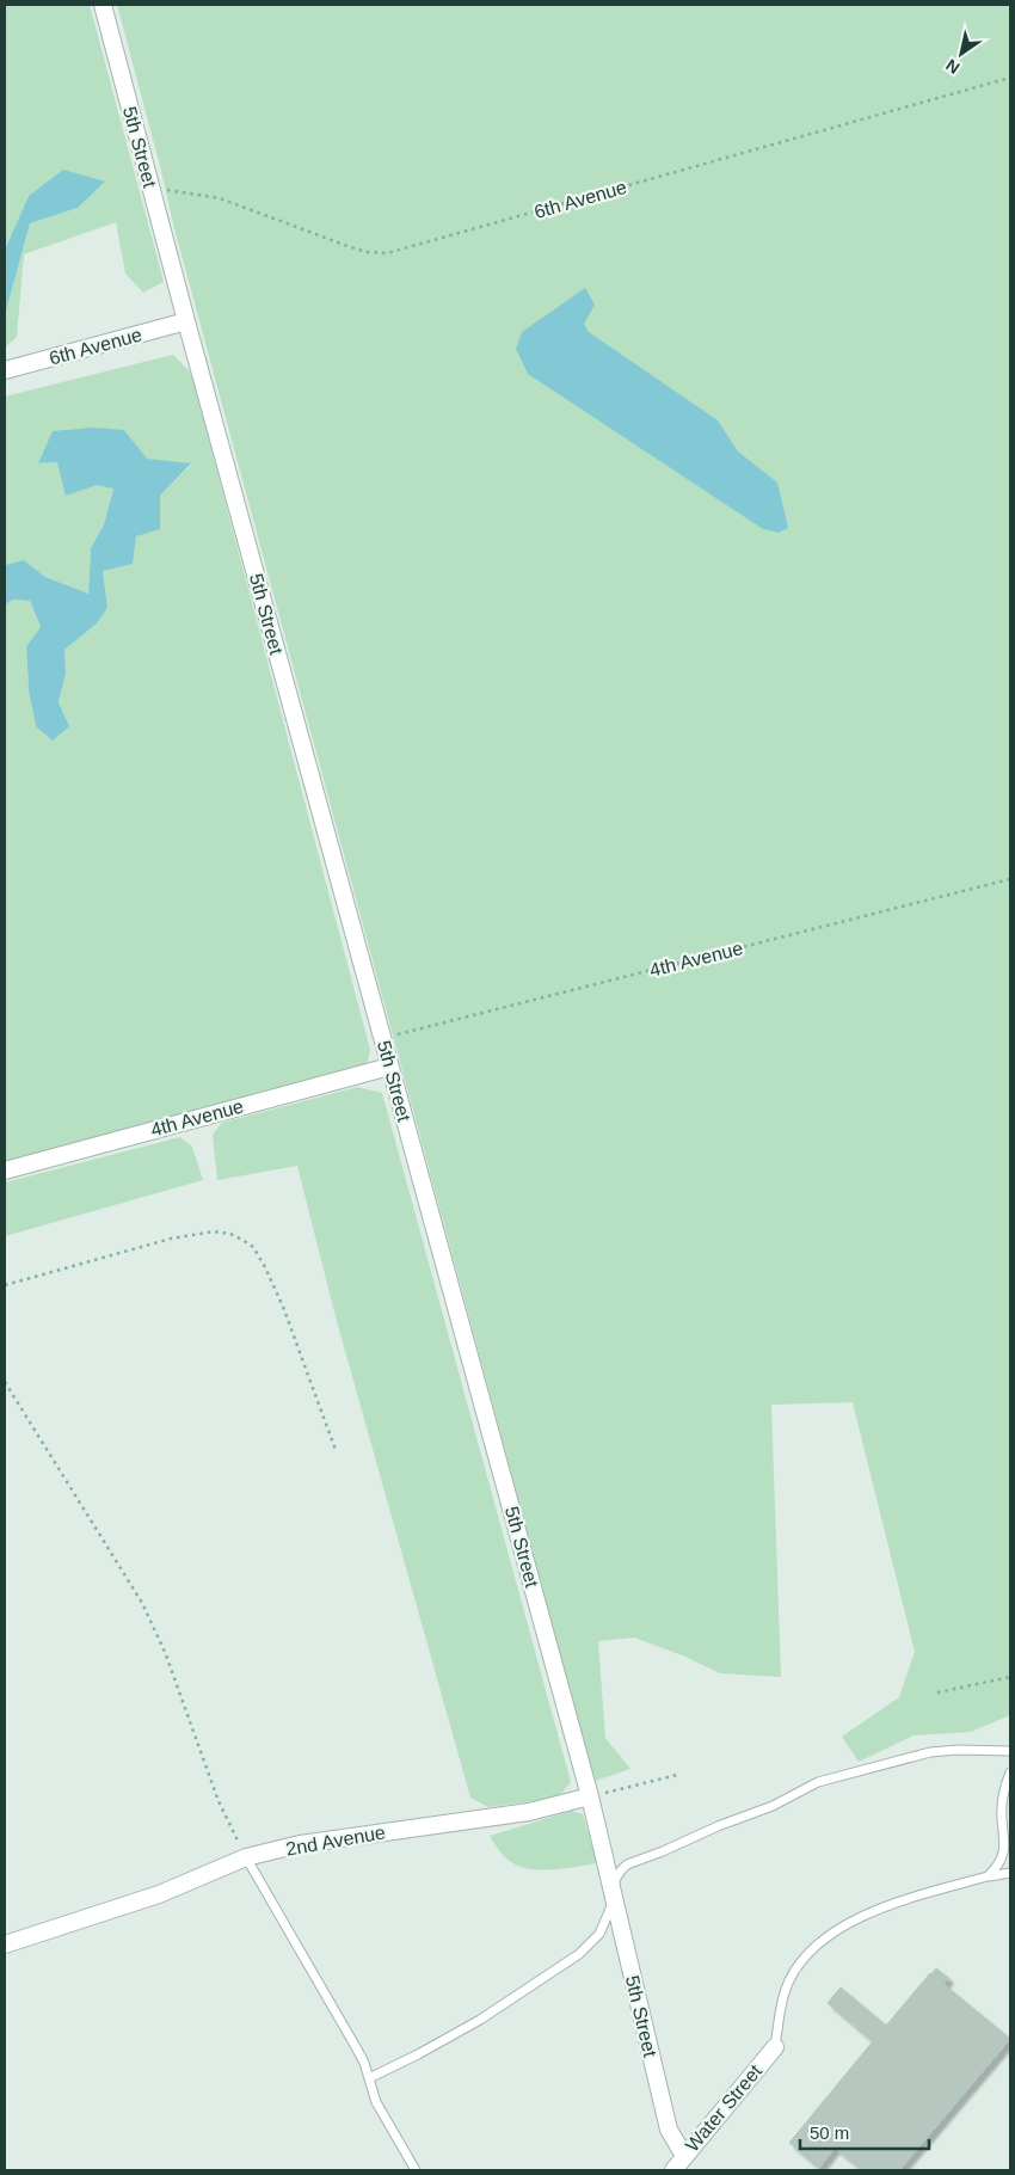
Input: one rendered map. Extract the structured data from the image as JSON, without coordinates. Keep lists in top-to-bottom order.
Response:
{
  "streets": {
    "street": [
      "5th Street",
      "6th Avenue",
      "4th Avenue",
      "2nd Avenue",
      "Water Street"
    ]
  },
  "crossings": [
    ["5th Street", "6th Avenue"],
    ["5th Street", "4th Avenue"],
    ["5th Street", "2nd Avenue"],
    ["5th Street", "Water Street"]
  ],
  "scale_bar": "50 m",
  "north": "bottom left"
}
